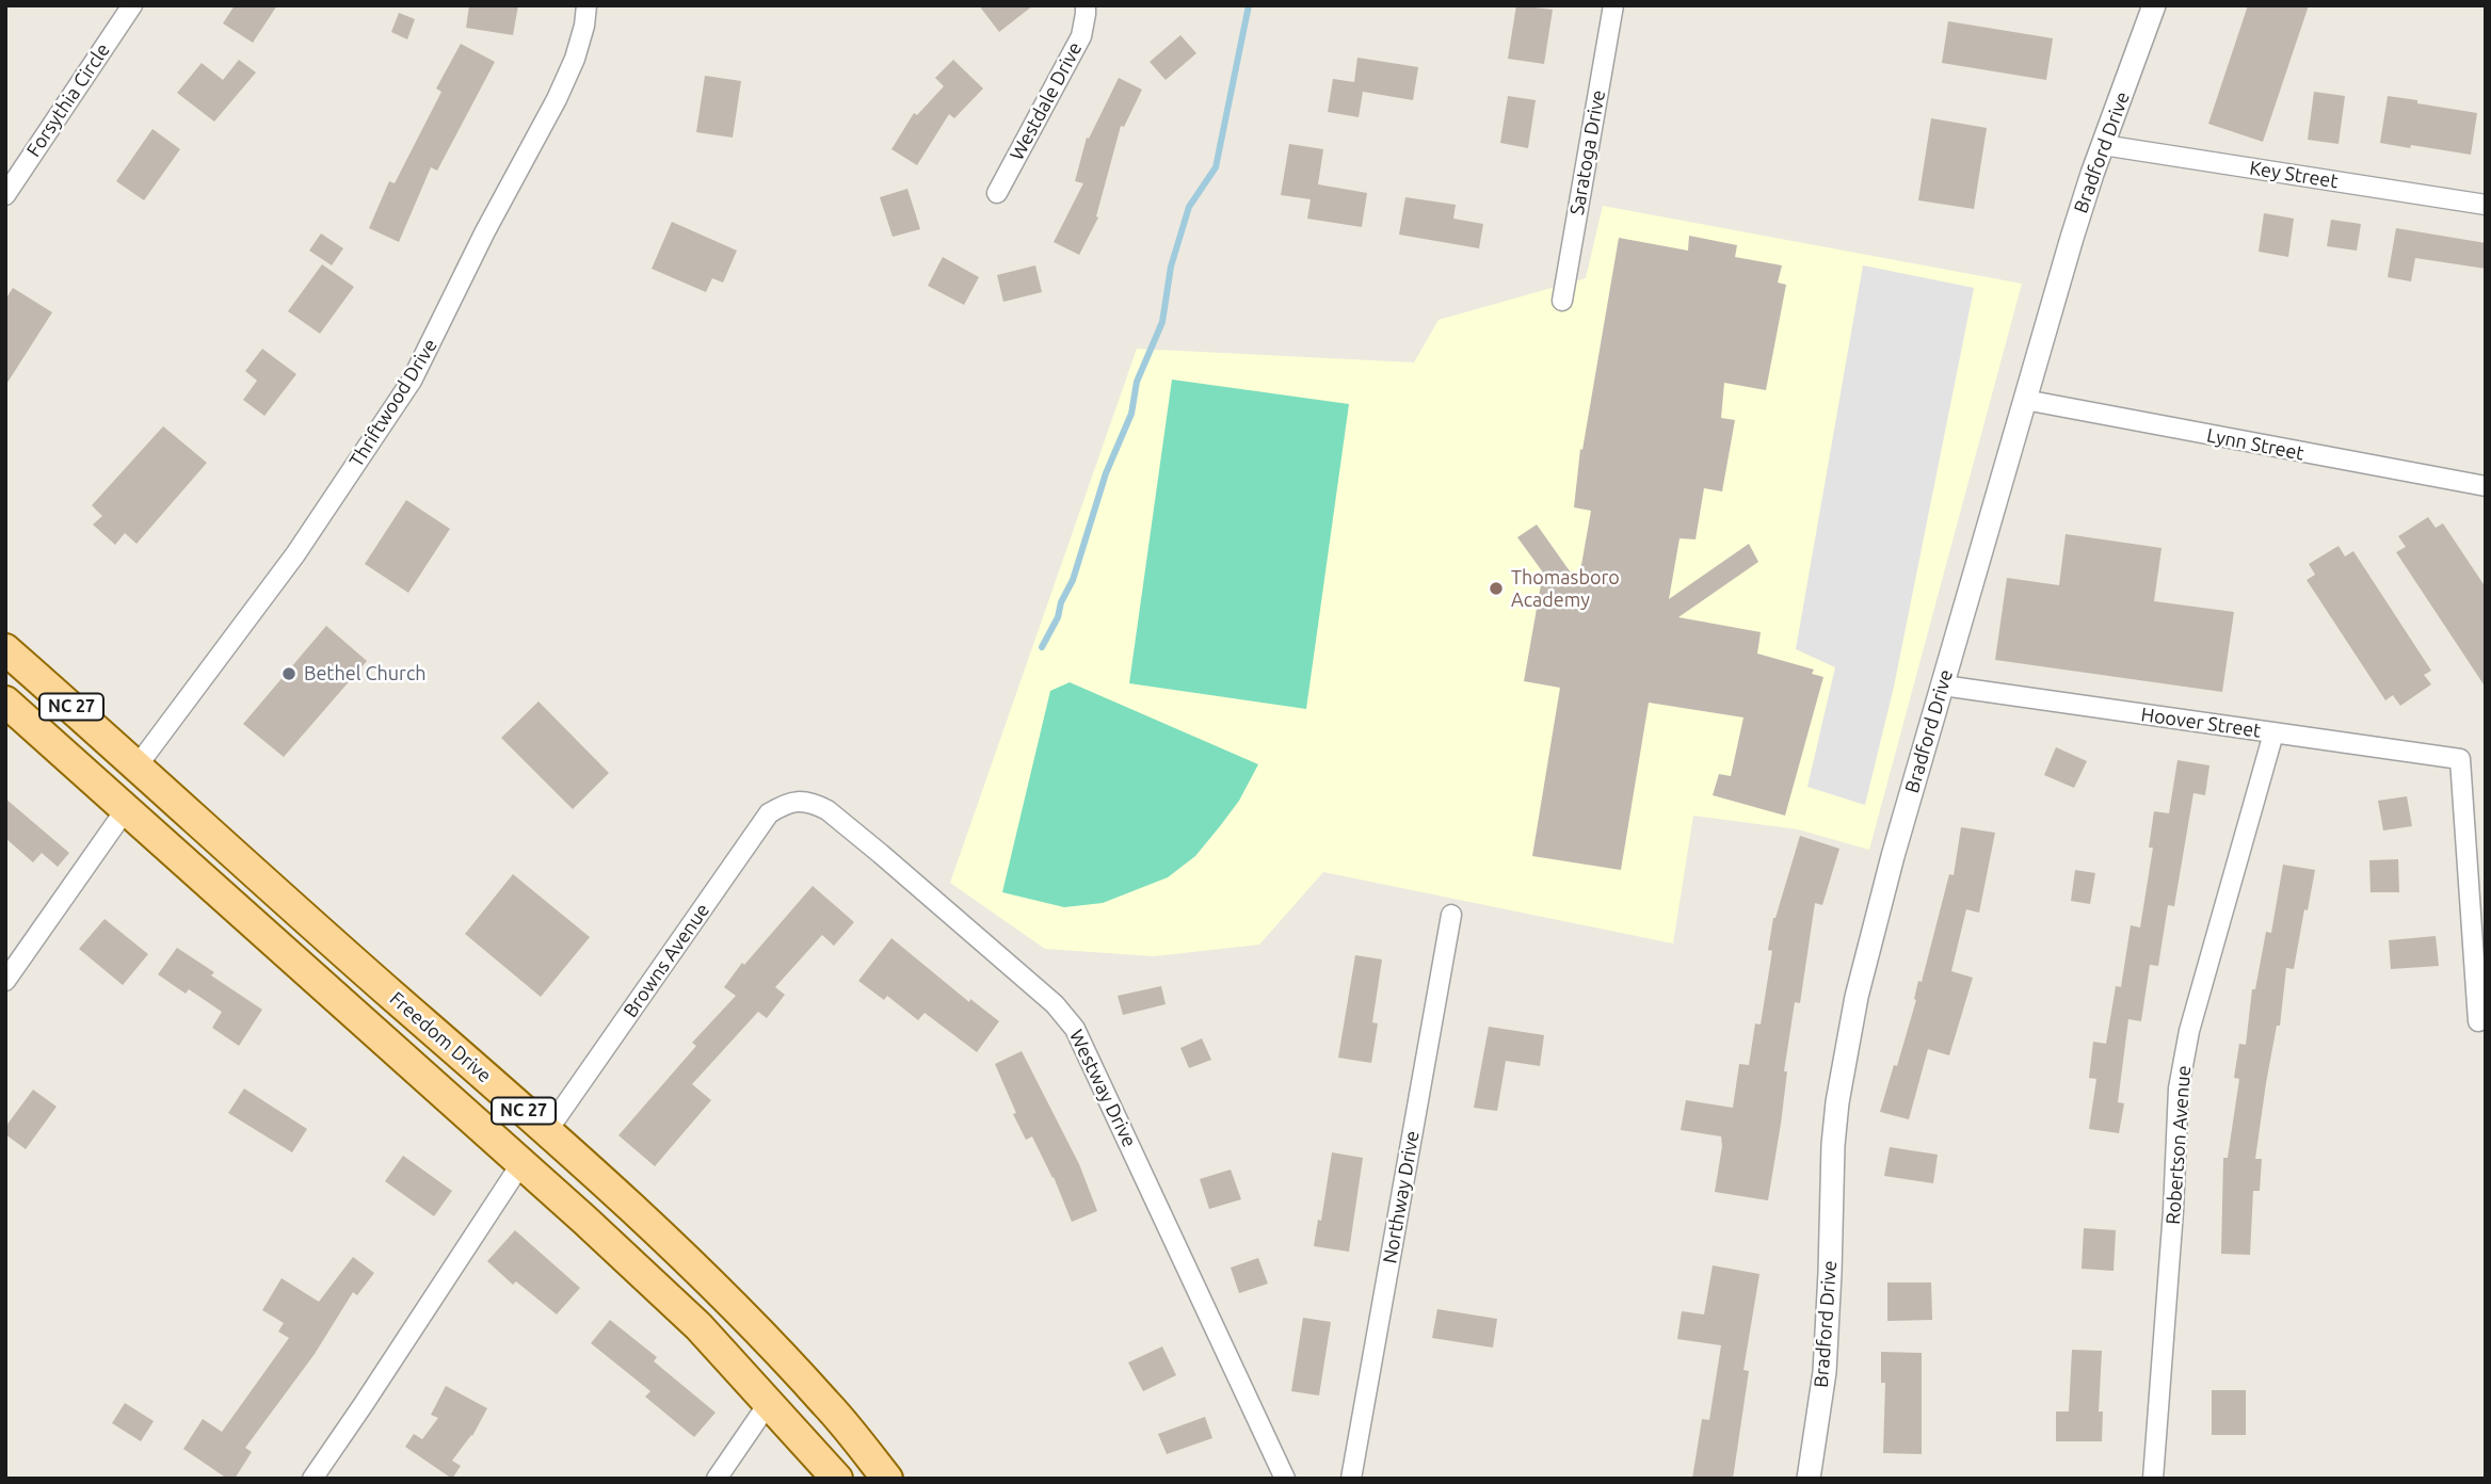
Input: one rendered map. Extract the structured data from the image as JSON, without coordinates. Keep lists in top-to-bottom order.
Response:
{
  "streets": {
    "main road": ["NC 27", "Freedom Drive"],
    "street": [
      "Forsythia Circle",
      "Westdale Drive",
      "Saratoga Drive",
      "Bradford Drive",
      "Key Street",
      "Thriftwood Drive",
      "Lynn Street",
      "Hoover Street",
      "Browns Avenue",
      "Westway Drive",
      "Robertson Avenue",
      "Northway Drive"
    ]
  },
  "crossings": [
    ["Bradford Drive", "Key Street"],
    ["Bradford Drive", "Lynn Street"],
    ["Bradford Drive", "Hoover Street"],
    ["Thriftwood Drive", "Freedom Drive"],
    ["Hoover Street", "Robertson Avenue"],
    ["Browns Avenue", "Freedom Drive"],
    ["Browns Avenue", "Westway Drive"]
  ],
  "places": ["Thomasboro Academy", "Bethel Church"]
}
